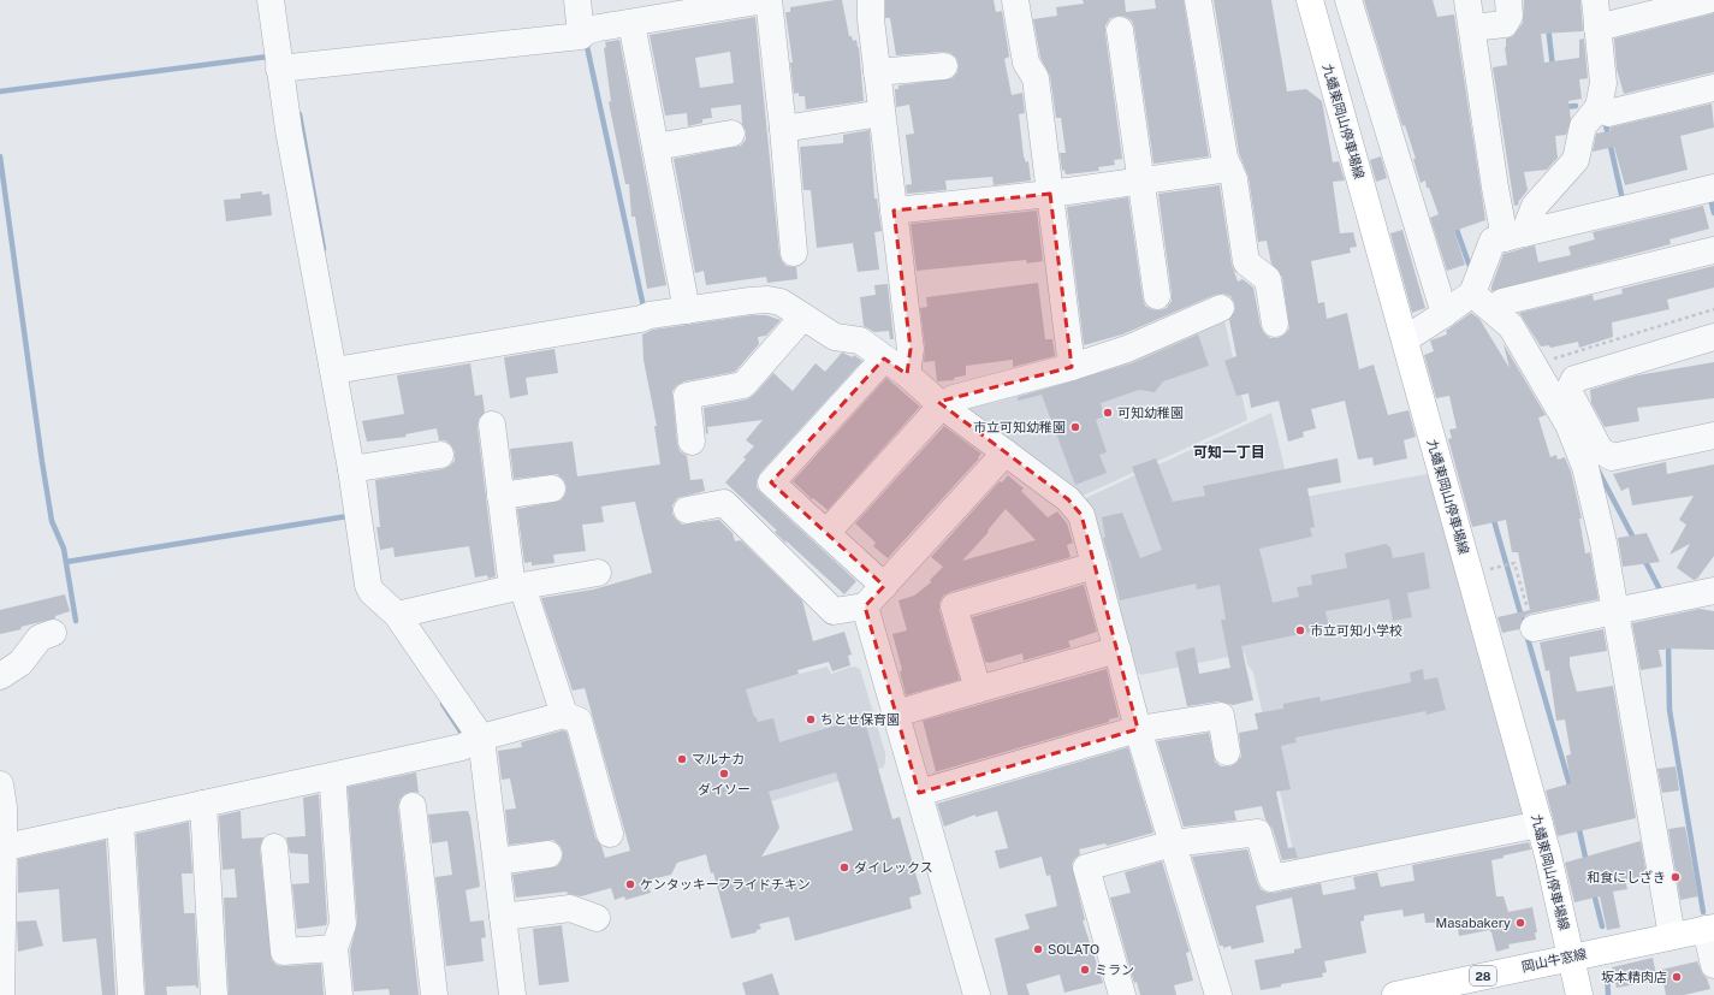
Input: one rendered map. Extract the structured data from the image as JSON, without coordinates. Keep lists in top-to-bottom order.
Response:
{
  "streets": {
    "main road": ["九蟠東岡山停車場線", "岡山牛窓線", "28"]
  },
  "crossings": [
    ["九蟠東岡山停車場線", "岡山牛窓線"]
  ],
  "districts": ["可知一丁目"],
  "places": [
    "可知幼稚園",
    "市立可知幼稚園",
    "市立可知小学校",
    "ちとせ保育園",
    "マルナカ",
    "ダイソー",
    "ダイレックス",
    "和食にしざき",
    "ケンタッキーフライドチキン",
    "Masabakery",
    "SOLATO",
    "ミラン",
    "坂本精肉店"
  ]
}
